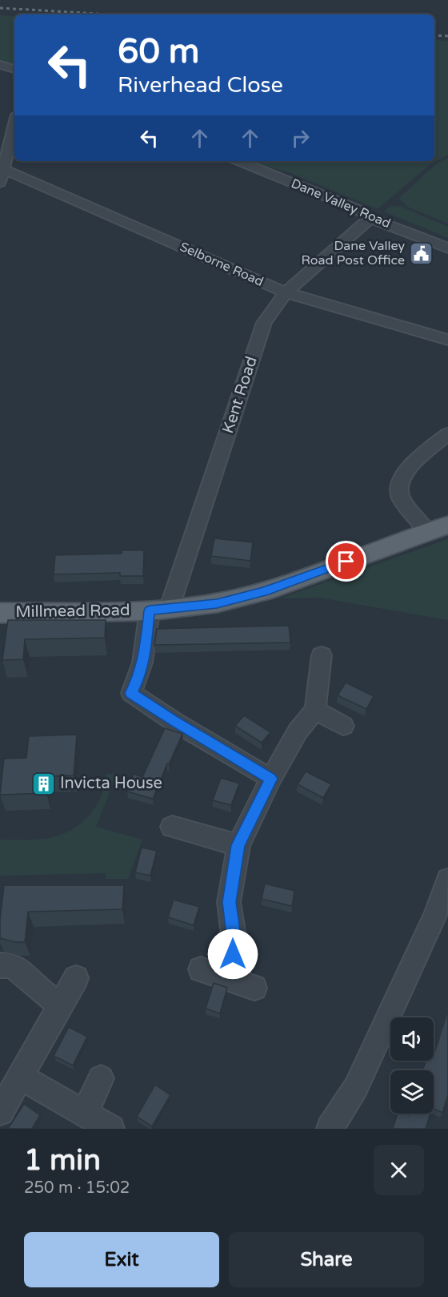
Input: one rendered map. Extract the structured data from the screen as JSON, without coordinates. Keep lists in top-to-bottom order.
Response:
{
  "streets": {
    "main road": ["Millmead Road"],
    "street": ["Dane Valley Road", "Selborne Road", "Kent Road"]
  },
  "crossings": [
    ["Dane Valley Road", "Kent Road"],
    ["Selborne Road", "Kent Road"],
    ["Kent Road", "Millmead Road"]
  ],
  "places": {
    "public building": ["Dane Valley Road Post Office"],
    "building": ["Invicta House"]
  },
  "page": {
    "turn": ["60 m", "Riverhead Close"],
    "heading": ["1 min", "250 m · 15:02"],
    "buttons": ["Exit", "Share"]
  }
}
